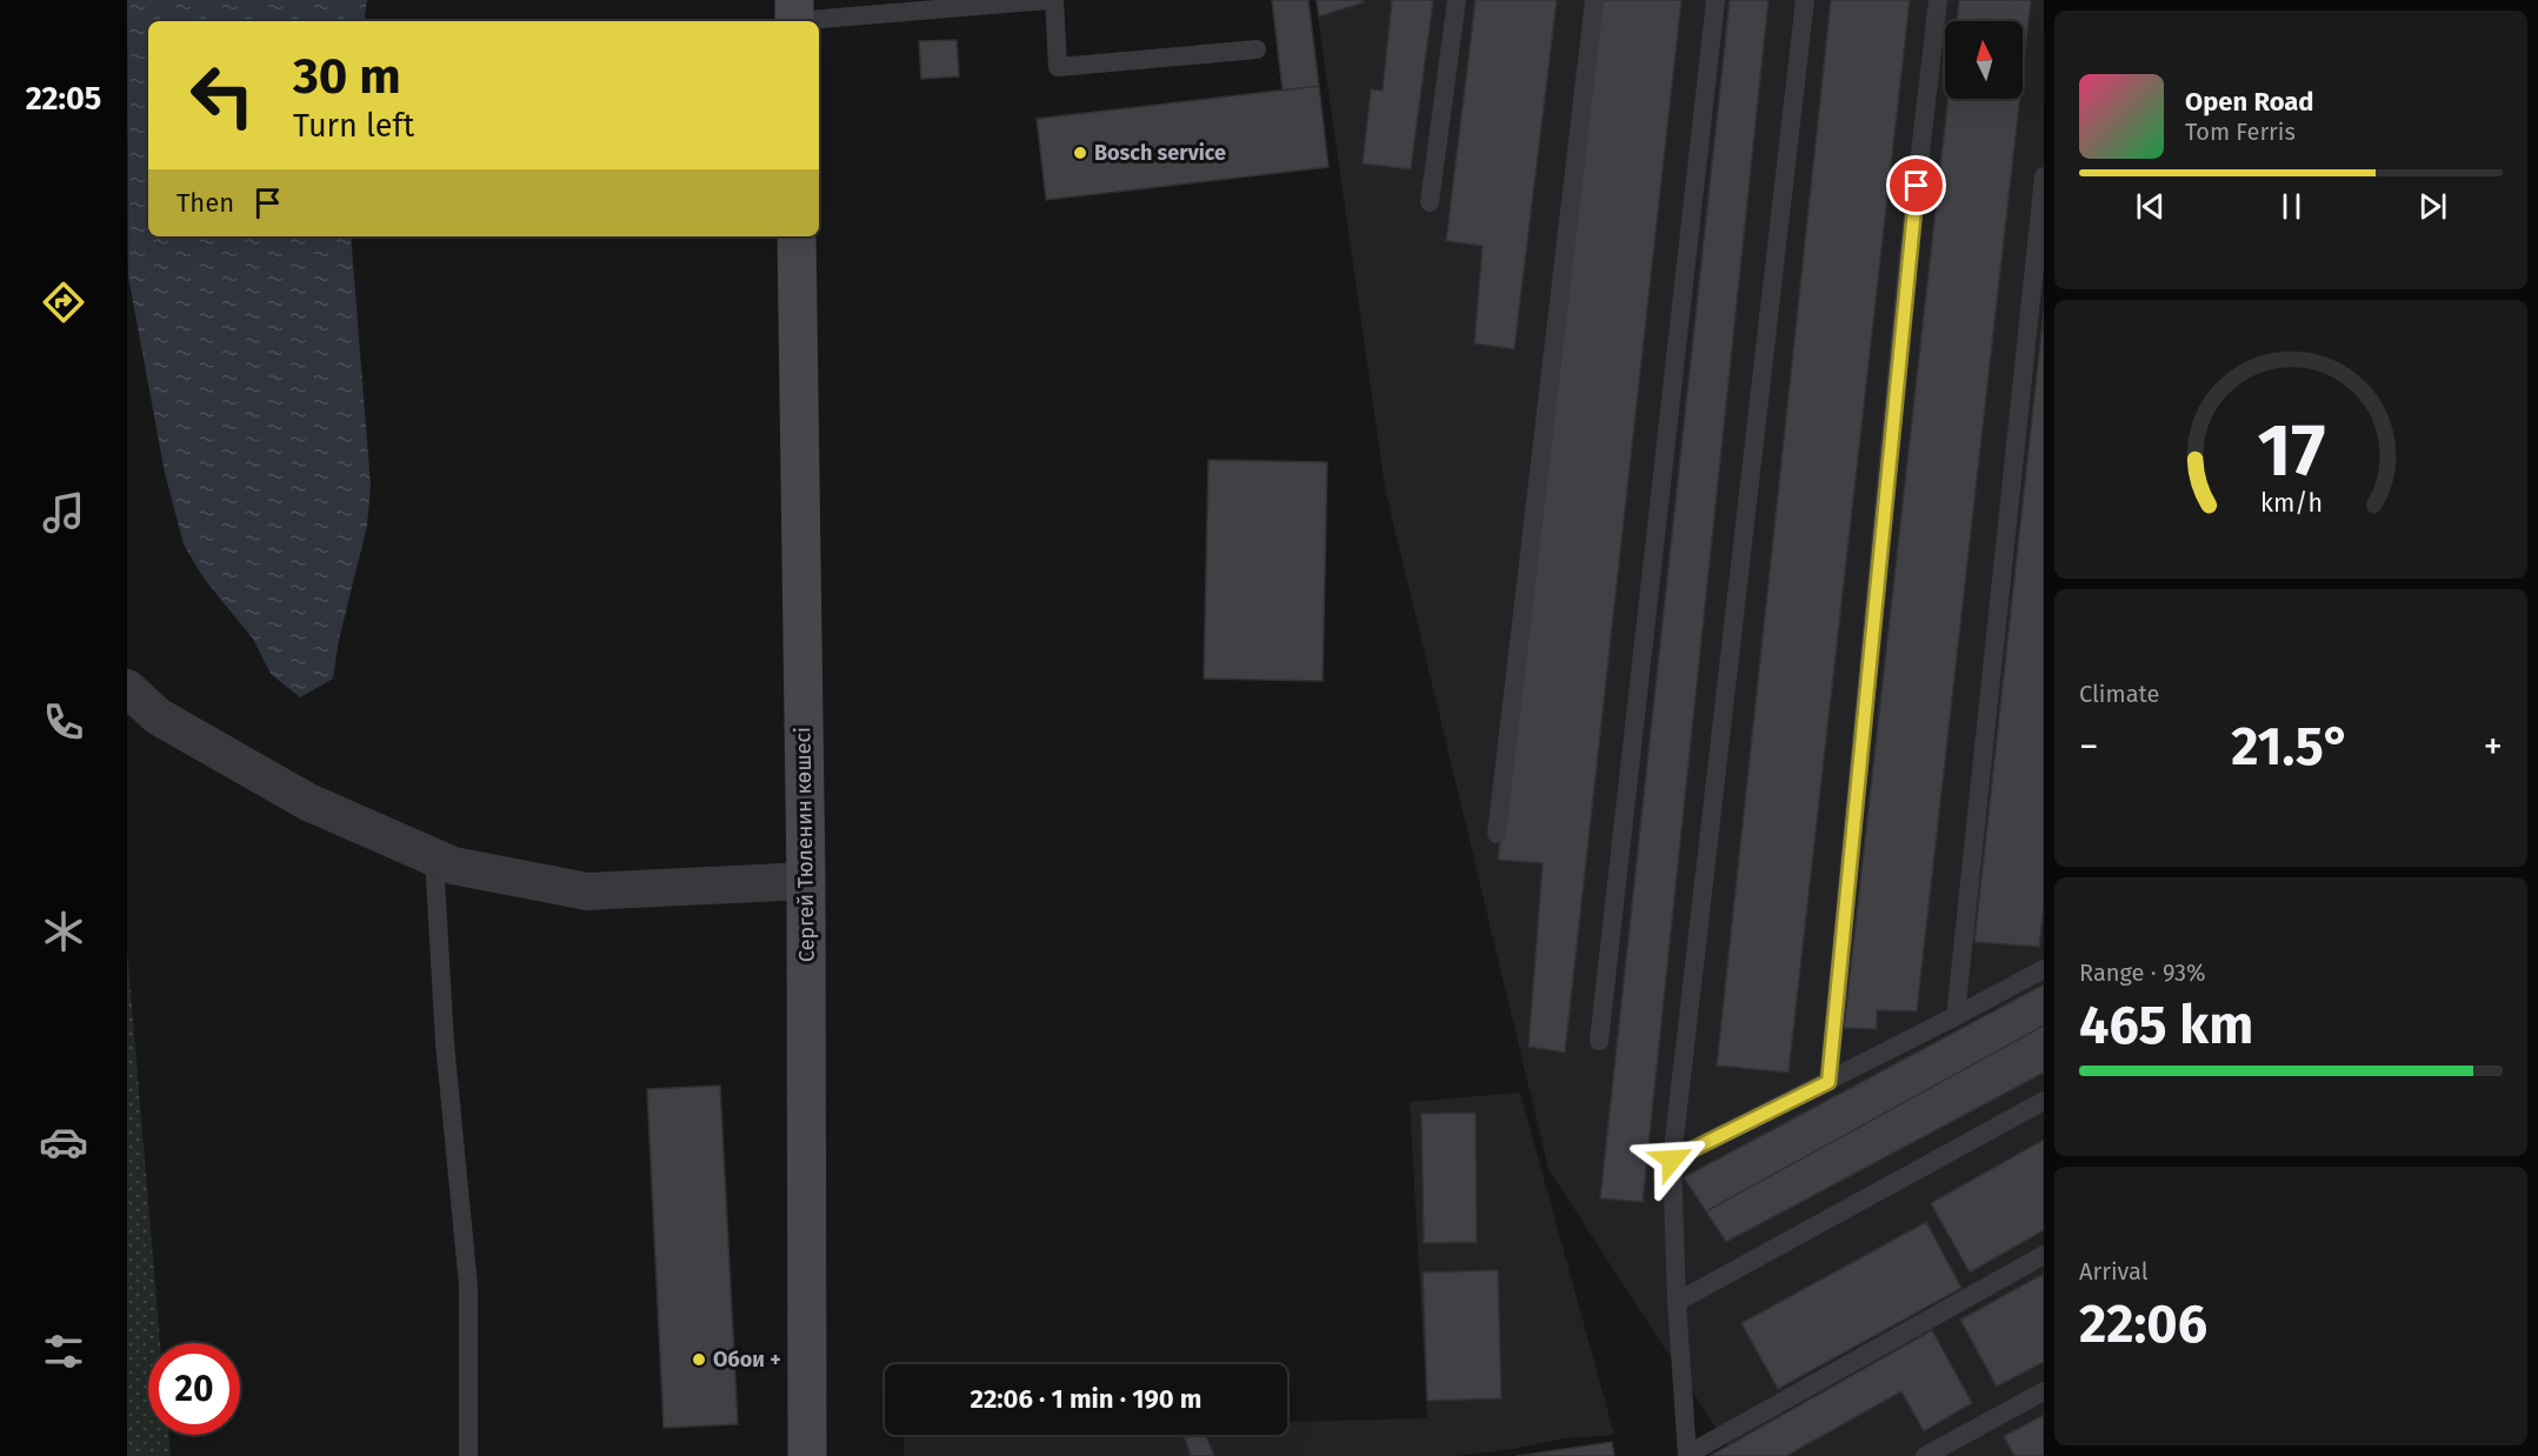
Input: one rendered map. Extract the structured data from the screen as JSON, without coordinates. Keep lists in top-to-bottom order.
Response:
{
  "streets": {
    "main road": ["Сергей Тюленин көшесі"]
  },
  "places": ["Bosch service", "Обои +"],
  "north": "top",
  "page": {
    "tabs": "22:05",
    "turn": ["30 m", "Turn left"],
    "song": ["Open Road", "Tom Ferris"],
    "then": "Then",
    "tile": [
      "Climate",
      ["Range · 93%", "465 km"],
      ["Arrival", "22:06"]
    ],
    "heat": ["−", "21.5°", "+"],
    "limit": "20",
    "trip": "22:06 · 1 min · 190 m",
    "gauge": ["17", "km/h"]
  }
}
